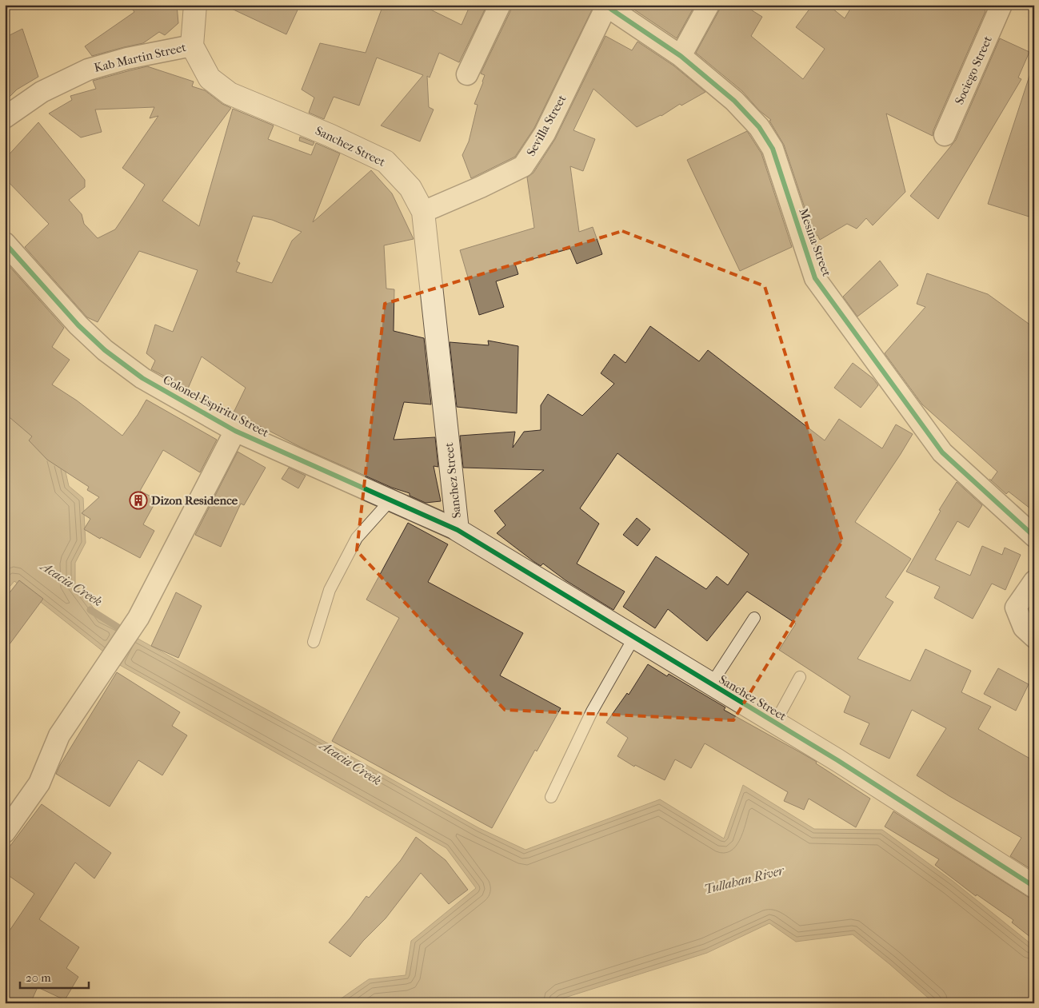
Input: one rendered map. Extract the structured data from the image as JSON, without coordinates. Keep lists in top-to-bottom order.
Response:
{
  "streets": {
    "street": [
      "Kab Martin Street",
      "Sociego Street",
      "Sevilla Street",
      "Sanchez Street",
      "Mesina Street",
      "Colonel Espiritu Street"
    ]
  },
  "crossings": [
    ["Kab Martin Street", "Sanchez Street"],
    ["Sevilla Street", "Sanchez Street"],
    ["Sevilla Street", "Mesina Street"],
    ["Sanchez Street", "Colonel Espiritu Street"]
  ],
  "water": ["Acacia Creek", "Tullahan River"],
  "places": {
    "building": ["Dizon Residence"]
  },
  "scale_bar": "20 m"
}
